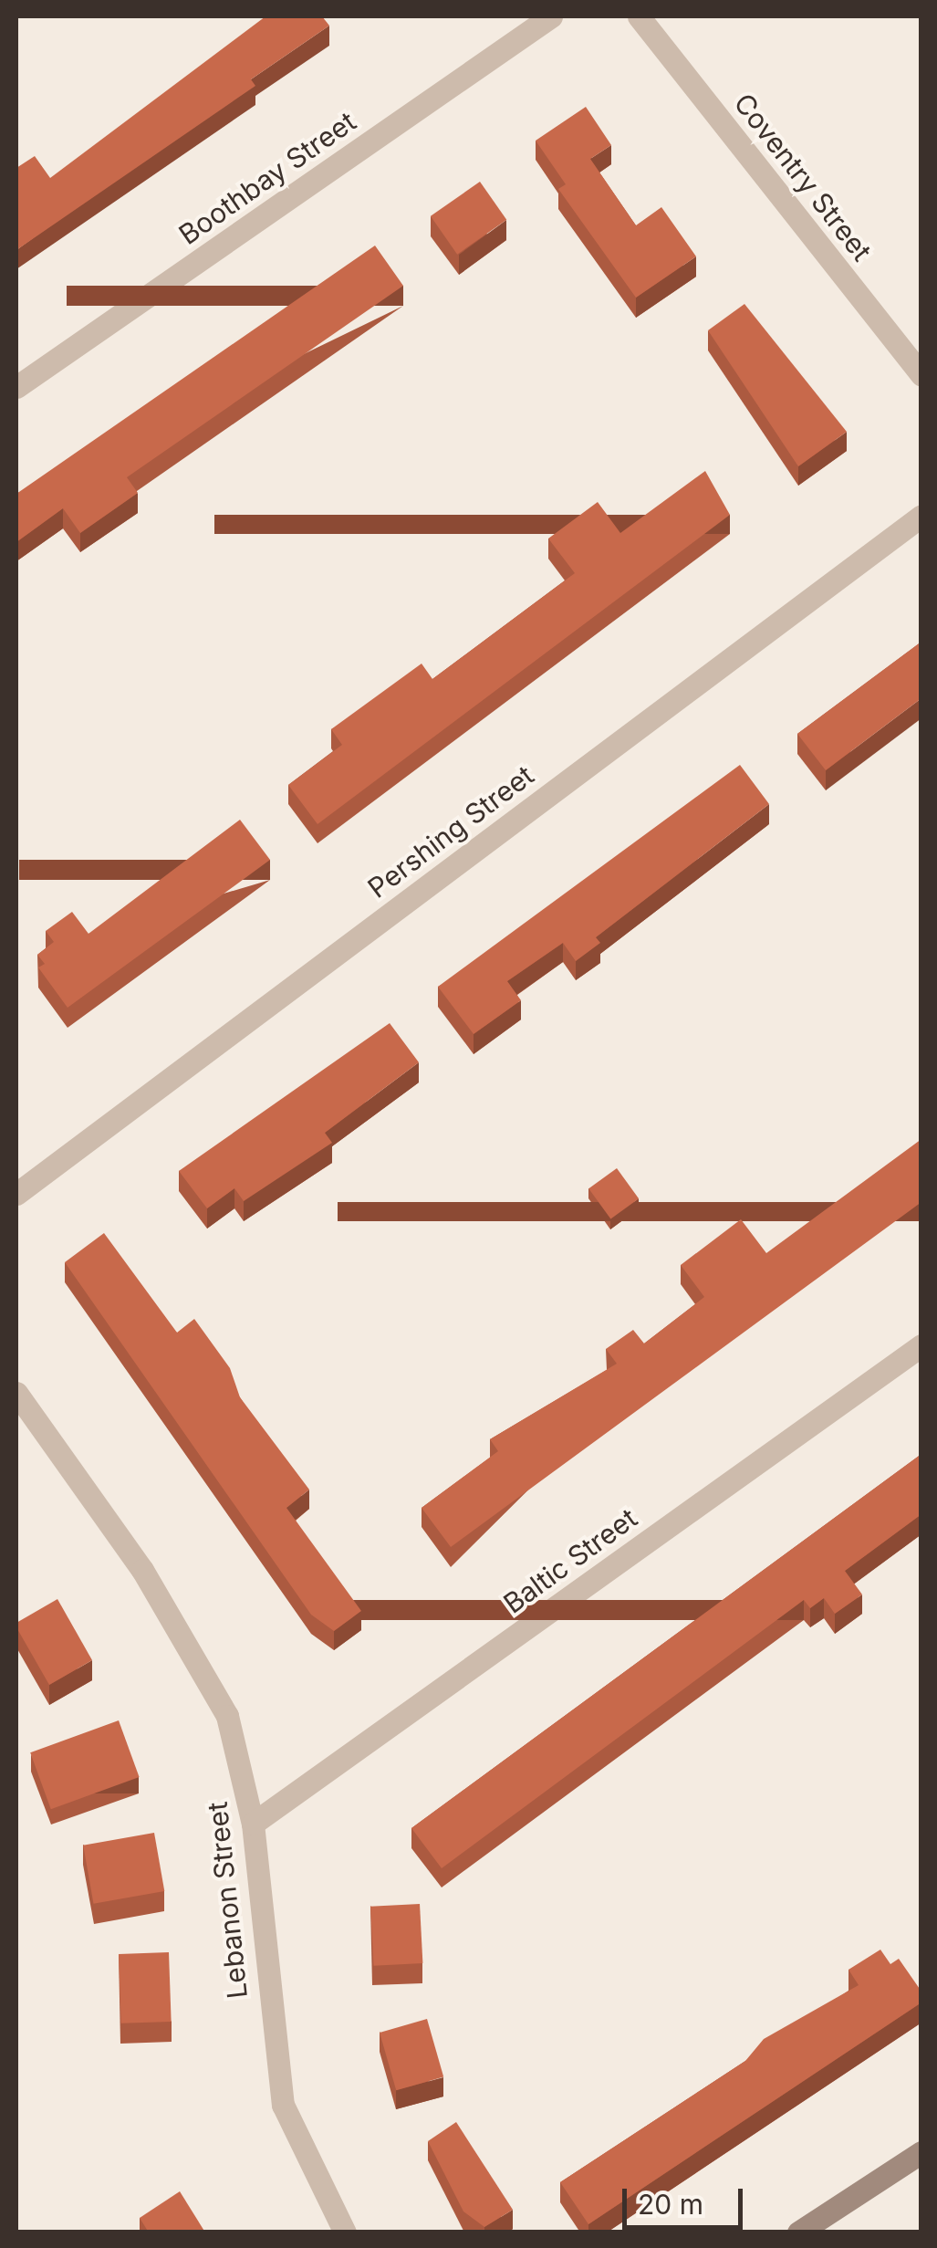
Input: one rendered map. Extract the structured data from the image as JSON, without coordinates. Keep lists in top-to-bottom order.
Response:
{
  "streets": {
    "street": [
      "Coventry Street",
      "Boothbay Street",
      "Pershing Street",
      "Baltic Street",
      "Lebanon Street"
    ]
  },
  "crossings": [
    ["Baltic Street", "Lebanon Street"]
  ],
  "scale_bar": "20 m"
}
